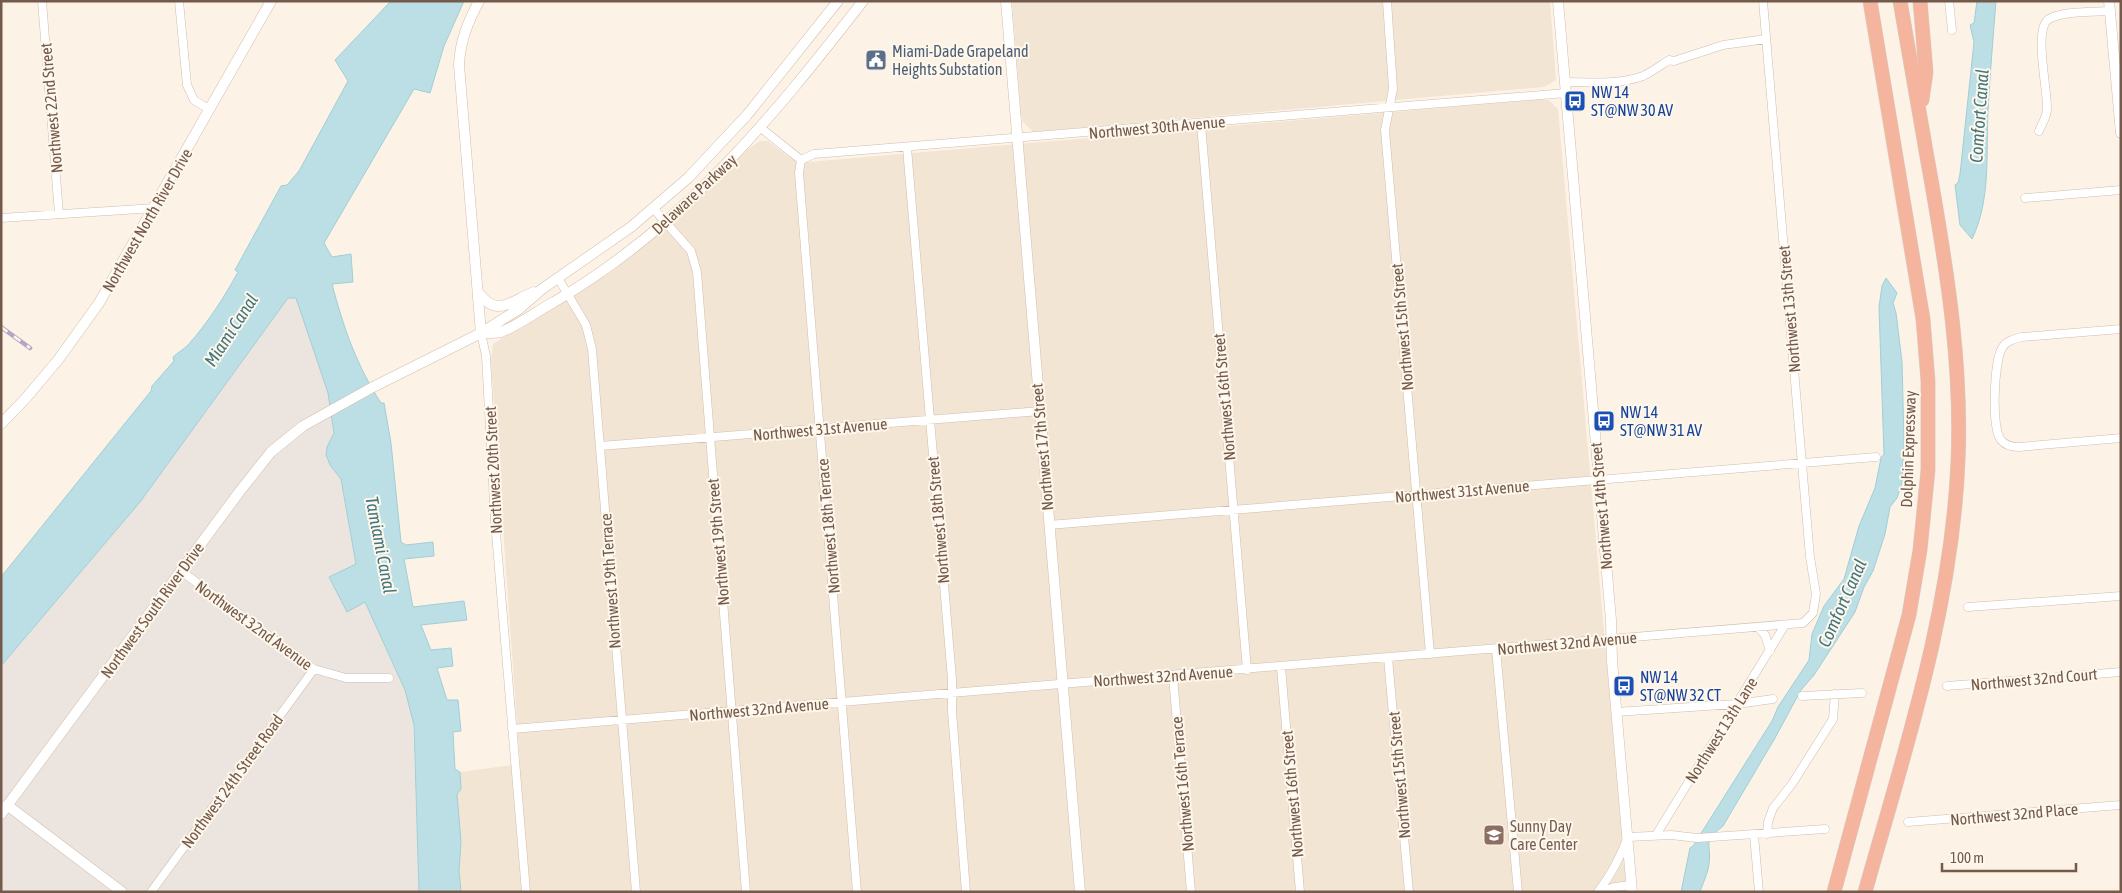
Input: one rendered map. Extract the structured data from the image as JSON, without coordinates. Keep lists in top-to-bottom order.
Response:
{
  "streets": {
    "highway": ["Dolphin Expressway"],
    "street": [
      "Northwest 22nd Street",
      "Northwest 30th Avenue",
      "Delaware Parkway",
      "Northwest North River Drive",
      "Northwest 13th Street",
      "Northwest 15th Street",
      "Northwest 16th Street",
      "Northwest 31st Avenue",
      "Northwest 17th Street",
      "Northwest 20th Street",
      "Northwest 14th Street",
      "Northwest 18th Street",
      "Northwest 18th Terrace",
      "Northwest 19th Street",
      "Northwest 19th Terrace",
      "Northwest South River Drive",
      "Northwest 32nd Avenue",
      "Northwest 32nd Court",
      "Northwest 13th Lane",
      "Northwest 24th Street Road",
      "Northwest 16th Terrace",
      "Northwest 32nd Place"
    ]
  },
  "crossings": [
    ["Northwest 30th Avenue", "Northwest 15th Street"],
    ["Northwest 30th Avenue", "Northwest 16th Street"],
    ["Northwest 30th Avenue", "Northwest 17th Street"],
    ["Northwest 30th Avenue", "Northwest 14th Street"],
    ["Northwest 30th Avenue", "Northwest 18th Street"],
    ["Northwest 30th Avenue", "Northwest 18th Terrace"],
    ["Delaware Parkway", "Northwest 20th Street"],
    ["Delaware Parkway", "Northwest 19th Street"],
    ["Delaware Parkway", "Northwest 19th Terrace"],
    ["Delaware Parkway", "Northwest South River Drive"],
    ["Northwest 13th Street", "Northwest 31st Avenue"],
    ["Northwest 13th Street", "Northwest 32nd Avenue"],
    ["Northwest 15th Street", "Northwest 31st Avenue"],
    ["Northwest 15th Street", "Northwest 32nd Avenue"],
    ["Northwest 16th Street", "Northwest 31st Avenue"],
    ["Northwest 16th Street", "Northwest 32nd Avenue"],
    ["Northwest 31st Avenue", "Northwest 17th Street"],
    ["Northwest 31st Avenue", "Northwest 14th Street"],
    ["Northwest 31st Avenue", "Northwest 18th Street"],
    ["Northwest 31st Avenue", "Northwest 18th Terrace"],
    ["Northwest 31st Avenue", "Northwest 19th Street"],
    ["Northwest 31st Avenue", "Northwest 19th Terrace"],
    ["Northwest 17th Street", "Northwest 32nd Avenue"],
    ["Northwest 20th Street", "Northwest 32nd Avenue"],
    ["Northwest 14th Street", "Northwest 32nd Avenue"],
    ["Northwest 18th Street", "Northwest 32nd Avenue"],
    ["Northwest 18th Terrace", "Northwest 32nd Avenue"],
    ["Northwest 19th Street", "Northwest 32nd Avenue"],
    ["Northwest 19th Terrace", "Northwest 32nd Avenue"],
    ["Northwest South River Drive", "Northwest 32nd Avenue"],
    ["Northwest 32nd Avenue", "Northwest 13th Lane"],
    ["Northwest 32nd Avenue", "Northwest 24th Street Road"],
    ["Northwest 32nd Avenue", "Northwest 16th Terrace"]
  ],
  "water": ["Comfort Canal", "Miami Canal", "Tamiami Canal"],
  "places": {
    "public building": ["Miami-Dade Grapeland Heights Substation"],
    "bus stop": ["NW 14 ST@NW 30 AV", "NW 14 ST@NW 31 AV", "NW 14 ST@NW 32 CT"],
    "school or university": ["Sunny Day Care Center"]
  },
  "scale_bar": "100 m"
}
